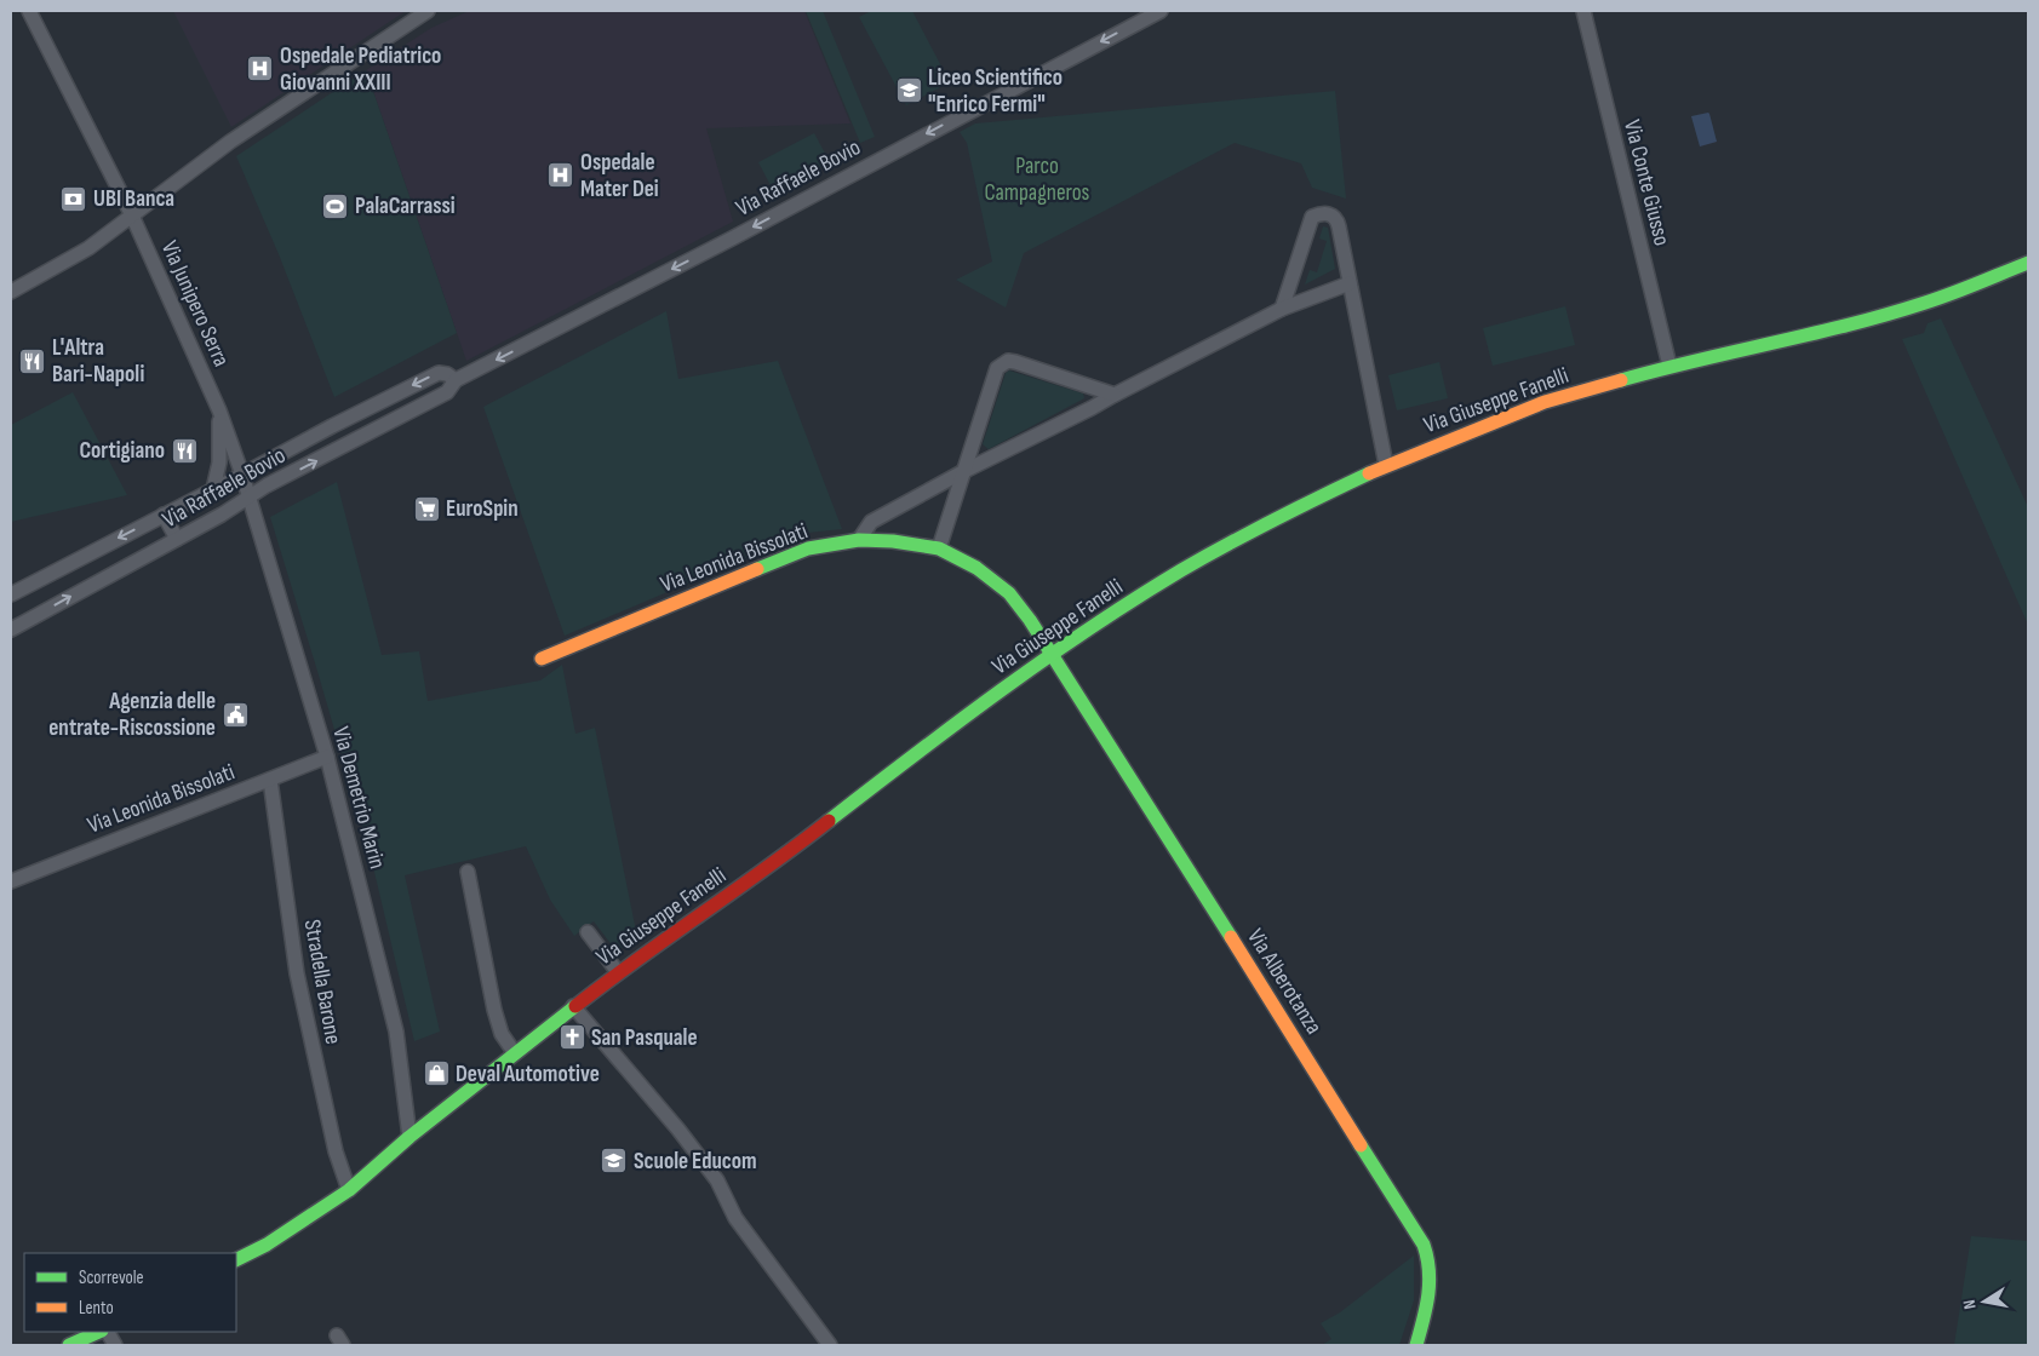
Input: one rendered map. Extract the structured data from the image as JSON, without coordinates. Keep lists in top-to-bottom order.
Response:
{
  "streets": {
    "street": [
      "Via Raffaele Bovio",
      "Via Conte Giusso",
      "Via Junipero Serra",
      "Via Giuseppe Fanelli",
      "Via Leonida Bissolati",
      "Via Demetrio Marin",
      "Stradella Barone",
      "Via Alberotanza"
    ]
  },
  "crossings": [
    ["Via Raffaele Bovio", "Via Junipero Serra"],
    ["Via Raffaele Bovio", "Via Demetrio Marin"],
    ["Via Conte Giusso", "Via Giuseppe Fanelli"],
    ["Via Junipero Serra", "Via Demetrio Marin"],
    ["Via Giuseppe Fanelli", "Via Leonida Bissolati"],
    ["Via Giuseppe Fanelli", "Via Demetrio Marin"],
    ["Via Giuseppe Fanelli", "Stradella Barone"],
    ["Via Giuseppe Fanelli", "Via Alberotanza"],
    ["Via Leonida Bissolati", "Via Demetrio Marin"],
    ["Via Leonida Bissolati", "Stradella Barone"],
    ["Via Leonida Bissolati", "Via Alberotanza"]
  ],
  "parks": ["Parco Campagneros"],
  "places": {
    "hospital": ["Ospedale Pediatrico Giovanni XXIII", "Ospedale Mater Dei"],
    "school or university": ["Liceo Scientifico \"Enrico Fermi\"", "Scuole Educom"],
    "bank": ["UBI Banca"],
    "sports": ["PalaCarrassi"],
    "restaurant": ["L'Altra Bari-Napoli", "Cortigiano"],
    "supermarket": ["EuroSpin"],
    "public building": ["Agenzia delle entrate-Riscossione"],
    "church": ["San Pasquale"],
    "shop": ["Deval Automotive"]
  },
  "legend": ["Scorrevole", "Lento"],
  "north": "left"
}
